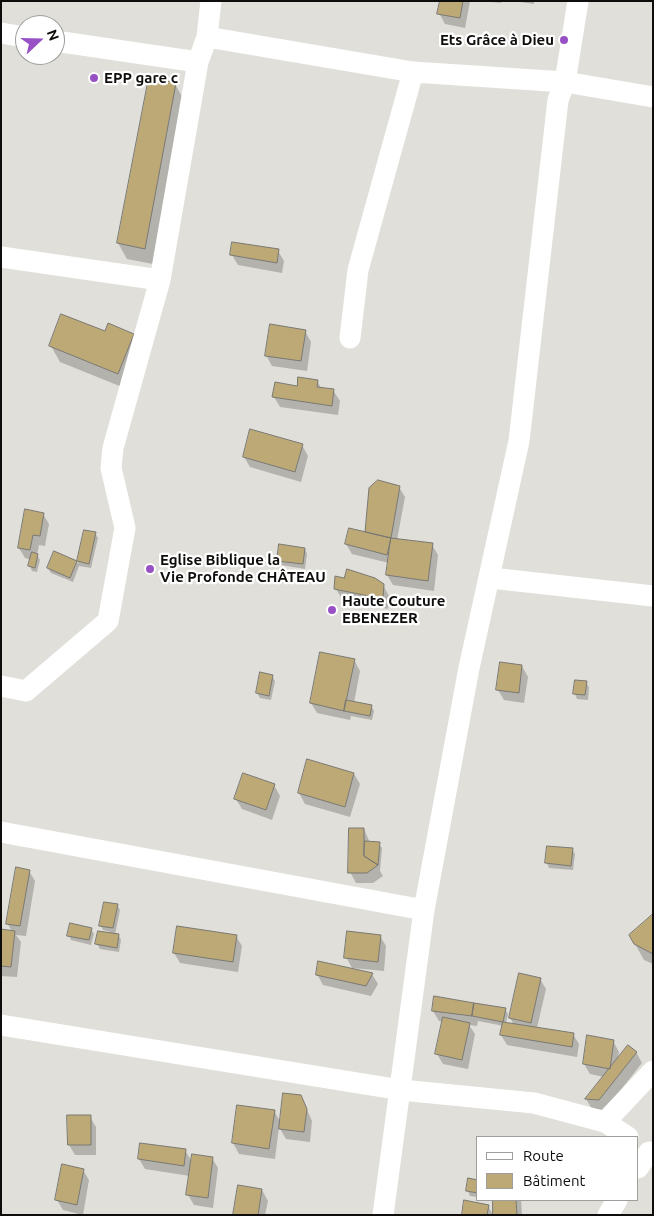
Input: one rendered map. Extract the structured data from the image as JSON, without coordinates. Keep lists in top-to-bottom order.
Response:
{
  "places": [
    "Ets Grâce à Dieu",
    "EPP gare c",
    "Eglise Biblique la Vie Profonde CHÂTEAU",
    "Haute Couture EBENEZER"
  ],
  "legend": ["Route", "Bâtiment"],
  "north": "right"
}
